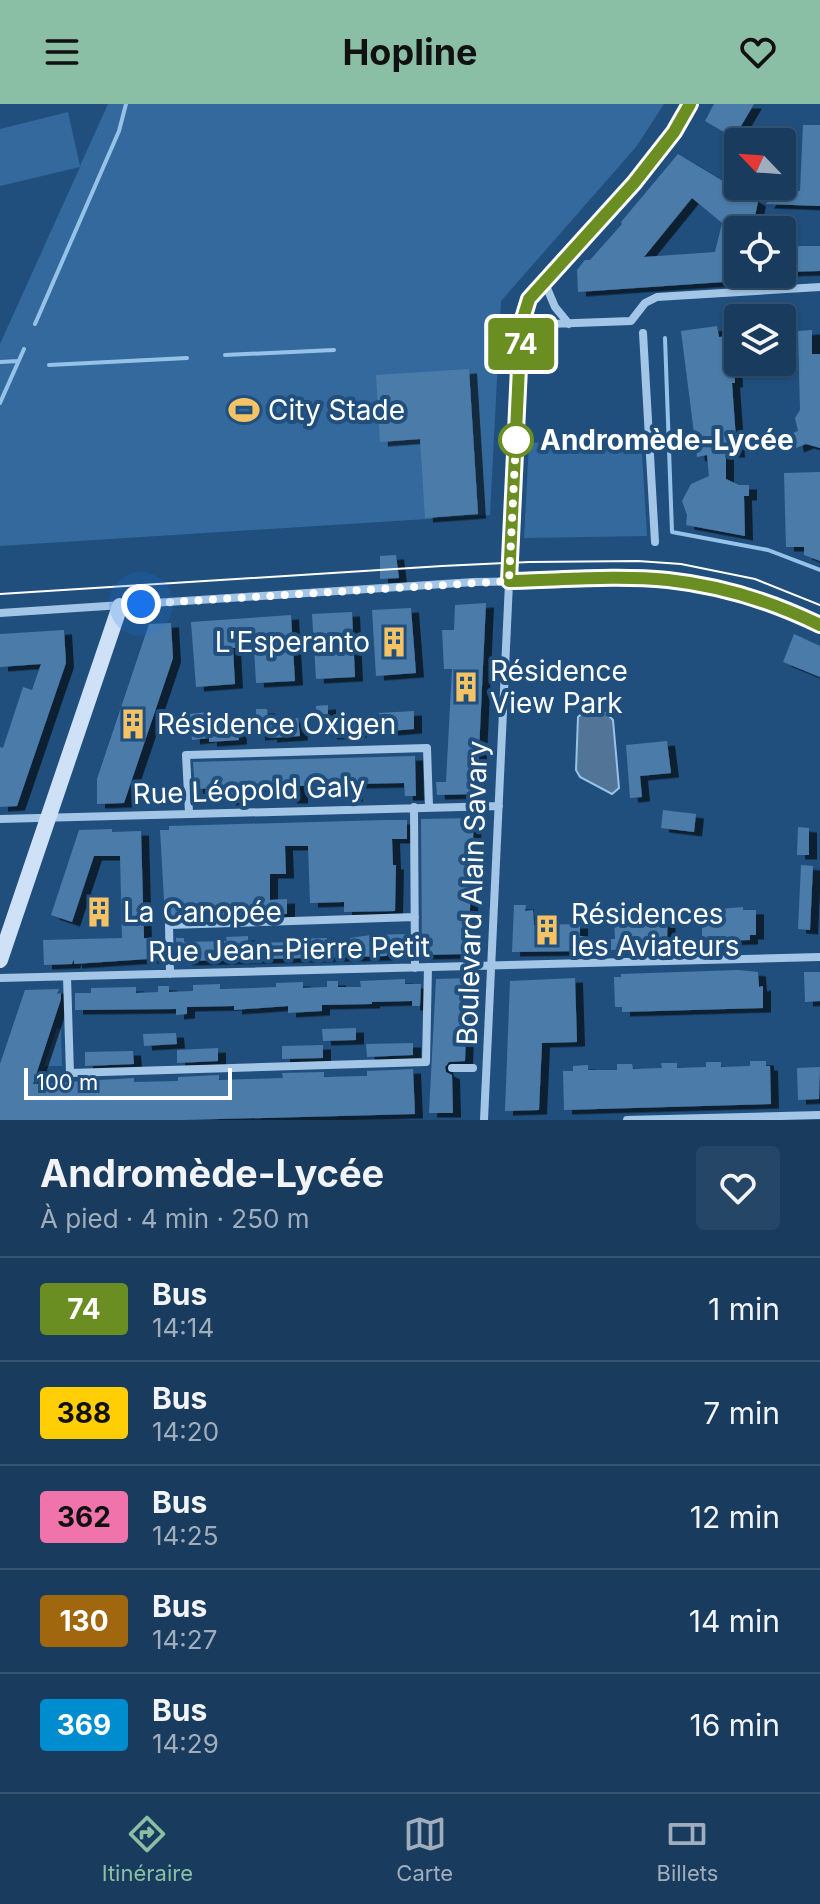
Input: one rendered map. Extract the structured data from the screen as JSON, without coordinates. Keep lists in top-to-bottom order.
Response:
{
  "streets": {
    "street": ["Rue Léopold Galy", "Boulevard Alain Savary", "Rue Jean-Pierre Petit"]
  },
  "crossings": [
    ["Rue Léopold Galy", "Boulevard Alain Savary"],
    ["Boulevard Alain Savary", "Rue Jean-Pierre Petit"]
  ],
  "places": {
    "sports": ["City Stade"],
    "other": ["Andromède-Lycée"],
    "building": [
      "L'Esperanto",
      "Résidence View Park",
      "Résidence Oxigen",
      "La Canopée",
      "Résidences les Aviateurs"
    ]
  },
  "lines": ["bus line 74"],
  "scale_bar": "100 m",
  "north": "top left",
  "page": {
    "header": "Hopline",
    "on_map": "74",
    "scale": "100 m",
    "heading": ["Andromède-Lycée", "À pied · 4 min · 250 m"],
    "list": [
      {
        "mark": "74",
        "name": "Bus",
        "note": "14:14",
        "value": "1 min"
      },
      {
        "mark": "388",
        "name": "Bus",
        "note": "14:20",
        "value": "7 min"
      },
      {
        "mark": "362",
        "name": "Bus",
        "note": "14:25",
        "value": "12 min"
      },
      {
        "mark": "130",
        "name": "Bus",
        "note": "14:27",
        "value": "14 min"
      },
      {
        "mark": "369",
        "name": "Bus",
        "note": "14:29",
        "value": "16 min"
      }
    ],
    "tabs": ["Itinéraire", "Carte", "Billets"]
  }
}
